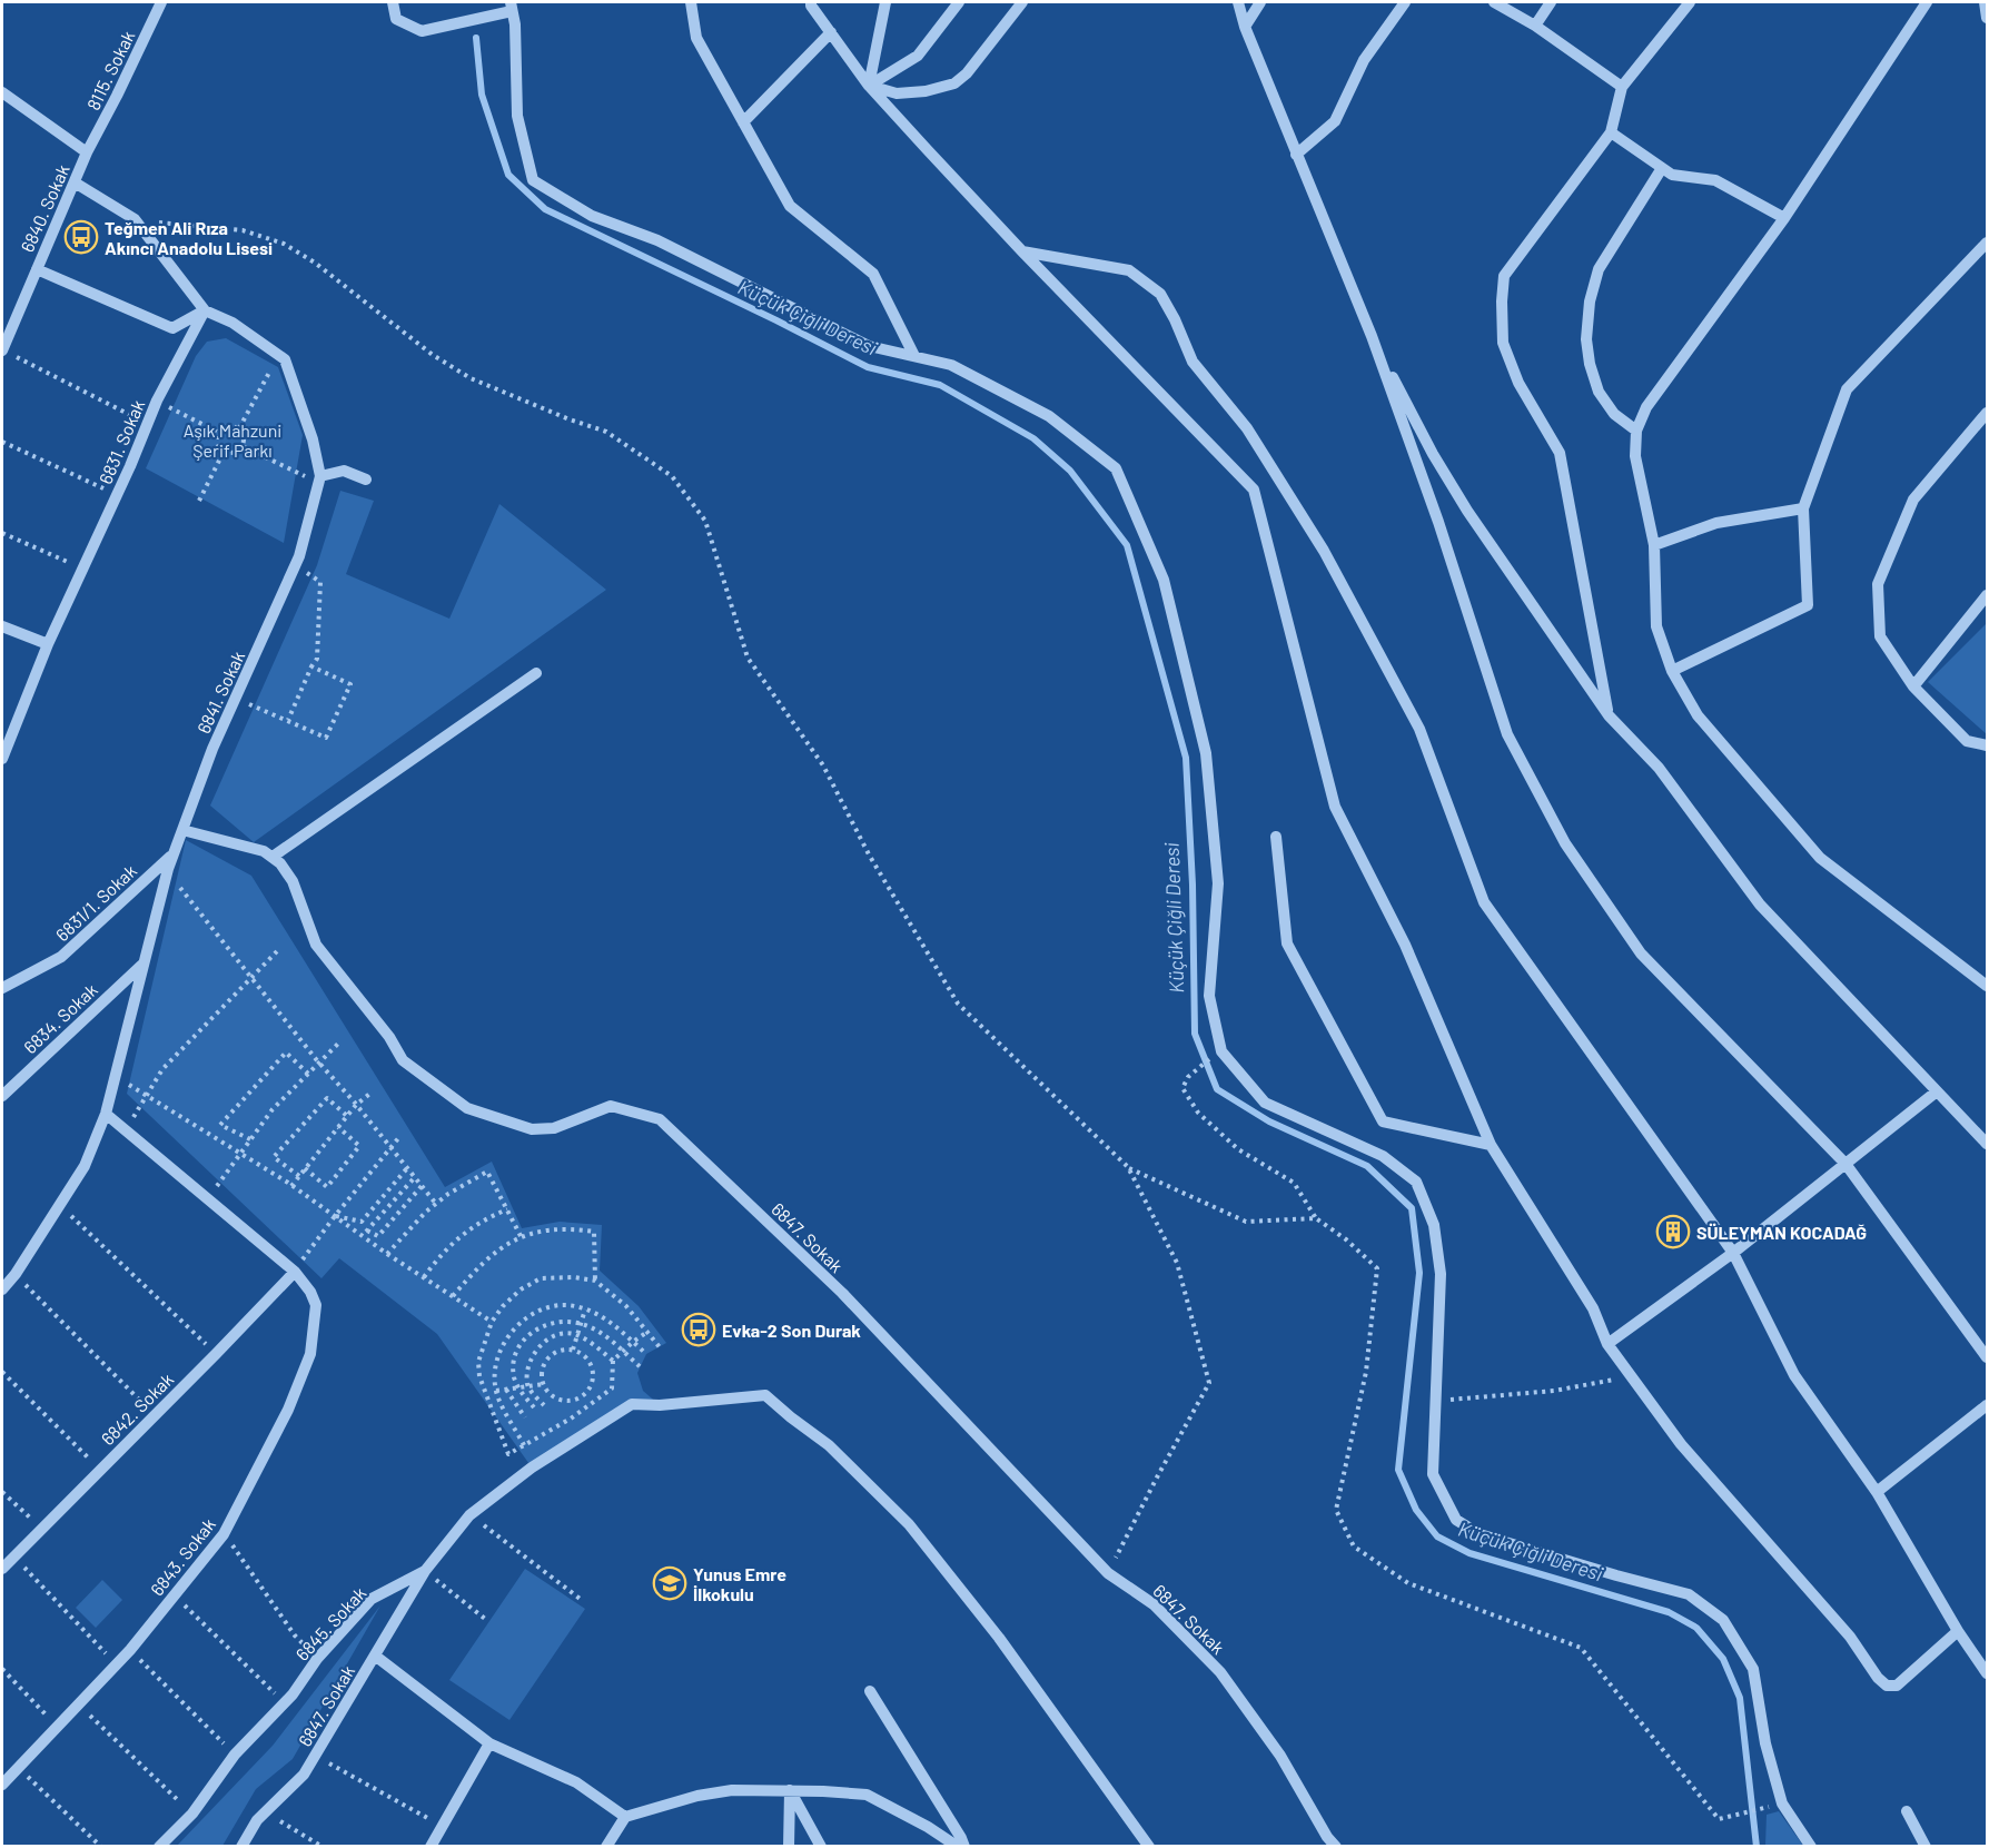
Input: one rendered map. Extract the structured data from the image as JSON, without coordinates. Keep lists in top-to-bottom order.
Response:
{
  "streets": {
    "street": [
      "8115. Sokak",
      "6840. Sokak",
      "6831. Sokak",
      "6841. Sokak",
      "6831/1. Sokak",
      "6834. Sokak",
      "6847. Sokak",
      "6842. Sokak",
      "6843. Sokak",
      "6845. Sokak"
    ]
  },
  "crossings": [
    ["8115. Sokak", "6840. Sokak"],
    ["6831. Sokak", "6841. Sokak"],
    ["6841. Sokak", "6831/1. Sokak"],
    ["6841. Sokak", "6834. Sokak"],
    ["6841. Sokak", "6843. Sokak"],
    ["6847. Sokak", "6845. Sokak"],
    ["6842. Sokak", "6843. Sokak"]
  ],
  "water": ["Küçük Çiğli Deresi"],
  "parks": ["Aşık Mahzuni Şerif Parkı"],
  "places": {
    "bus stop": ["Teğmen Ali Rıza Akıncı Anadolu Lisesi", "Evka-2 Son Durak"],
    "building": ["SÜLEYMAN KOCADAĞ"],
    "school or university": ["Yunus Emre İlkokulu"]
  }
}
